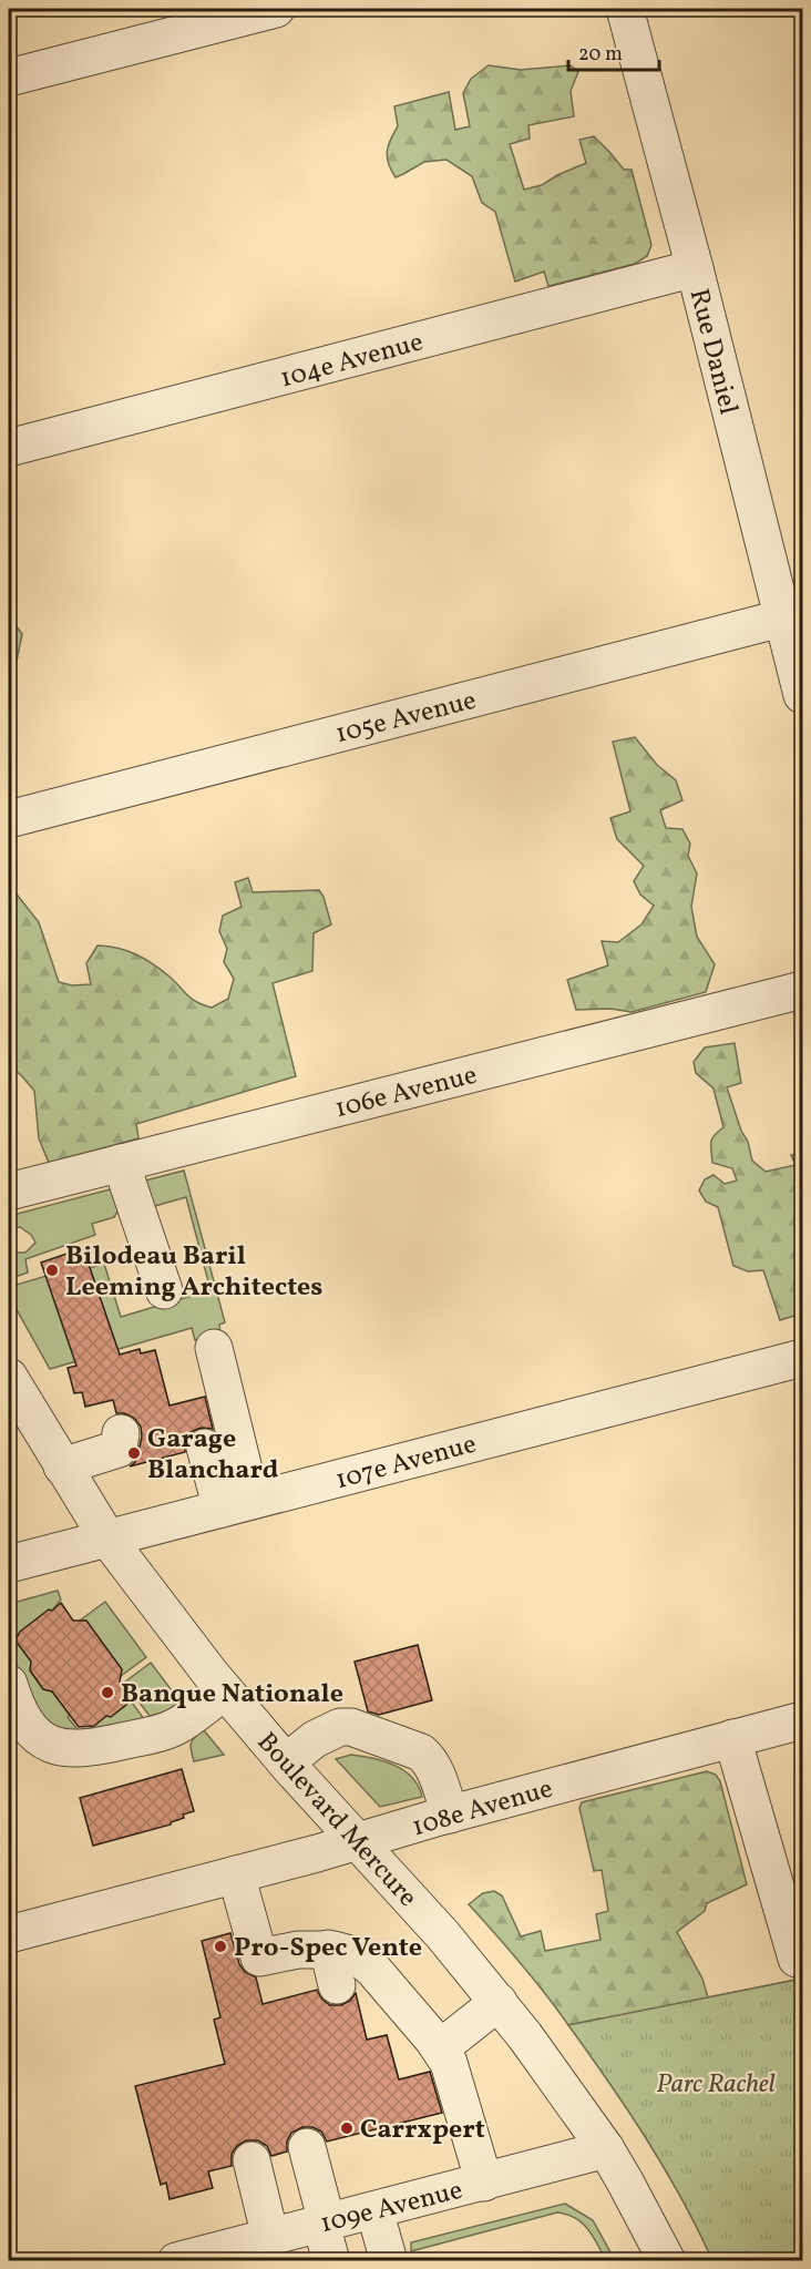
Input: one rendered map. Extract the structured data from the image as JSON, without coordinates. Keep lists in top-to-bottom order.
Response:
{
  "streets": {
    "street": [
      "Rue Daniel",
      "104e Avenue",
      "105e Avenue",
      "106e Avenue",
      "107e Avenue",
      "108e Avenue",
      "Boulevard Mercure",
      "109e Avenue"
    ]
  },
  "crossings": [
    ["Rue Daniel", "104e Avenue"],
    ["Rue Daniel", "105e Avenue"],
    ["107e Avenue", "Boulevard Mercure"],
    ["108e Avenue", "Boulevard Mercure"],
    ["Boulevard Mercure", "109e Avenue"]
  ],
  "parks": ["Parc Rachel"],
  "places": [
    "Bilodeau Baril Leeming Architectes",
    "Garage Blanchard",
    "Banque Nationale",
    "Pro-Spec Vente",
    "Carrxpert"
  ],
  "scale_bar": "20 m"
}
